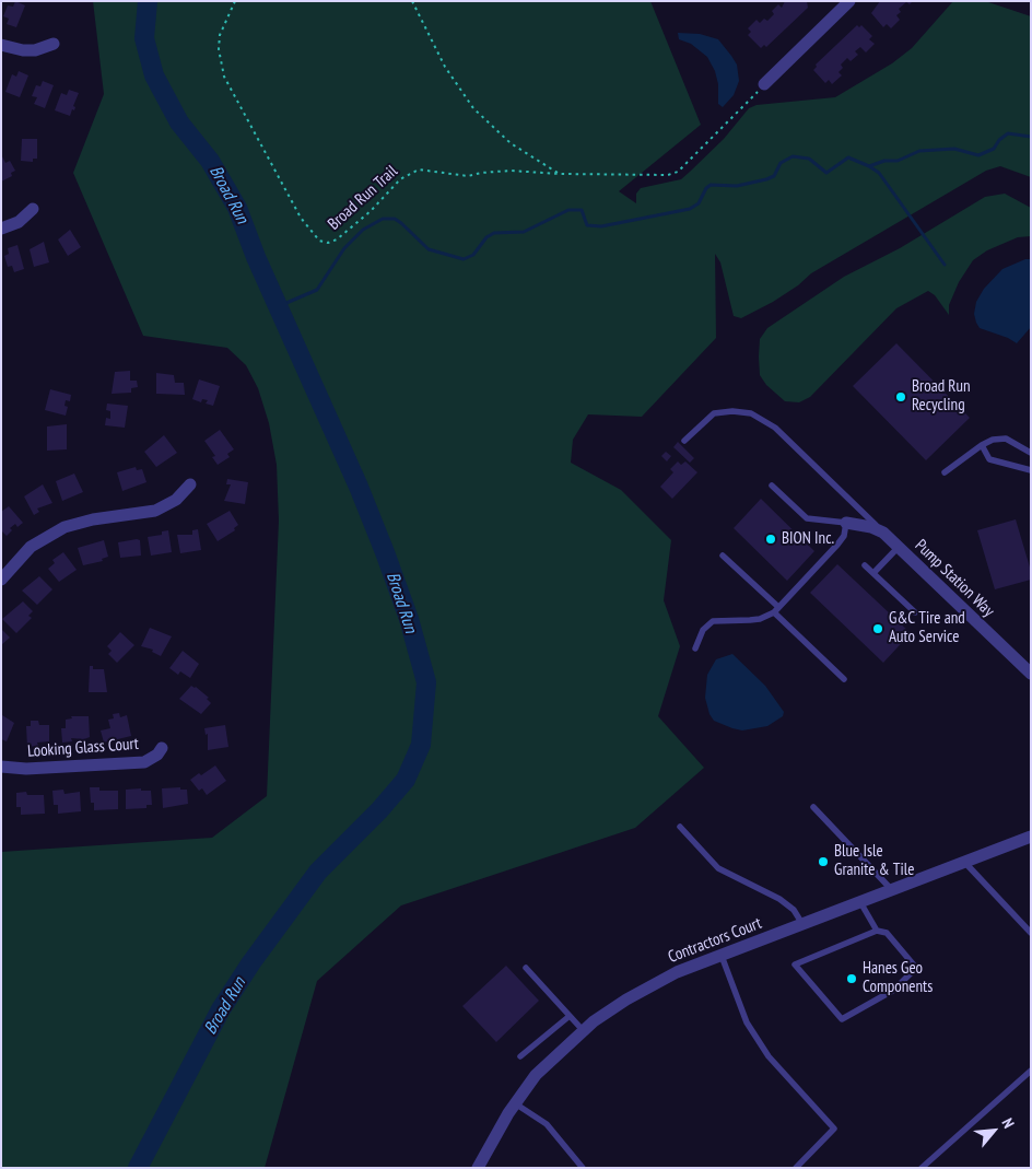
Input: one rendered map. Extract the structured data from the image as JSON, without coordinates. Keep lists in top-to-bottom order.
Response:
{
  "streets": {
    "street": ["Pump Station Way", "Looking Glass Court", "Contractors Court"],
    "path": ["Broad Run Trail"]
  },
  "water": ["Broad Run"],
  "places": [
    "Broad Run Recycling",
    "BION Inc.",
    "G&C Tire and Auto Service",
    "Blue Isle Granite & Tile",
    "Hanes Geo Components"
  ],
  "north": "top right"
}
